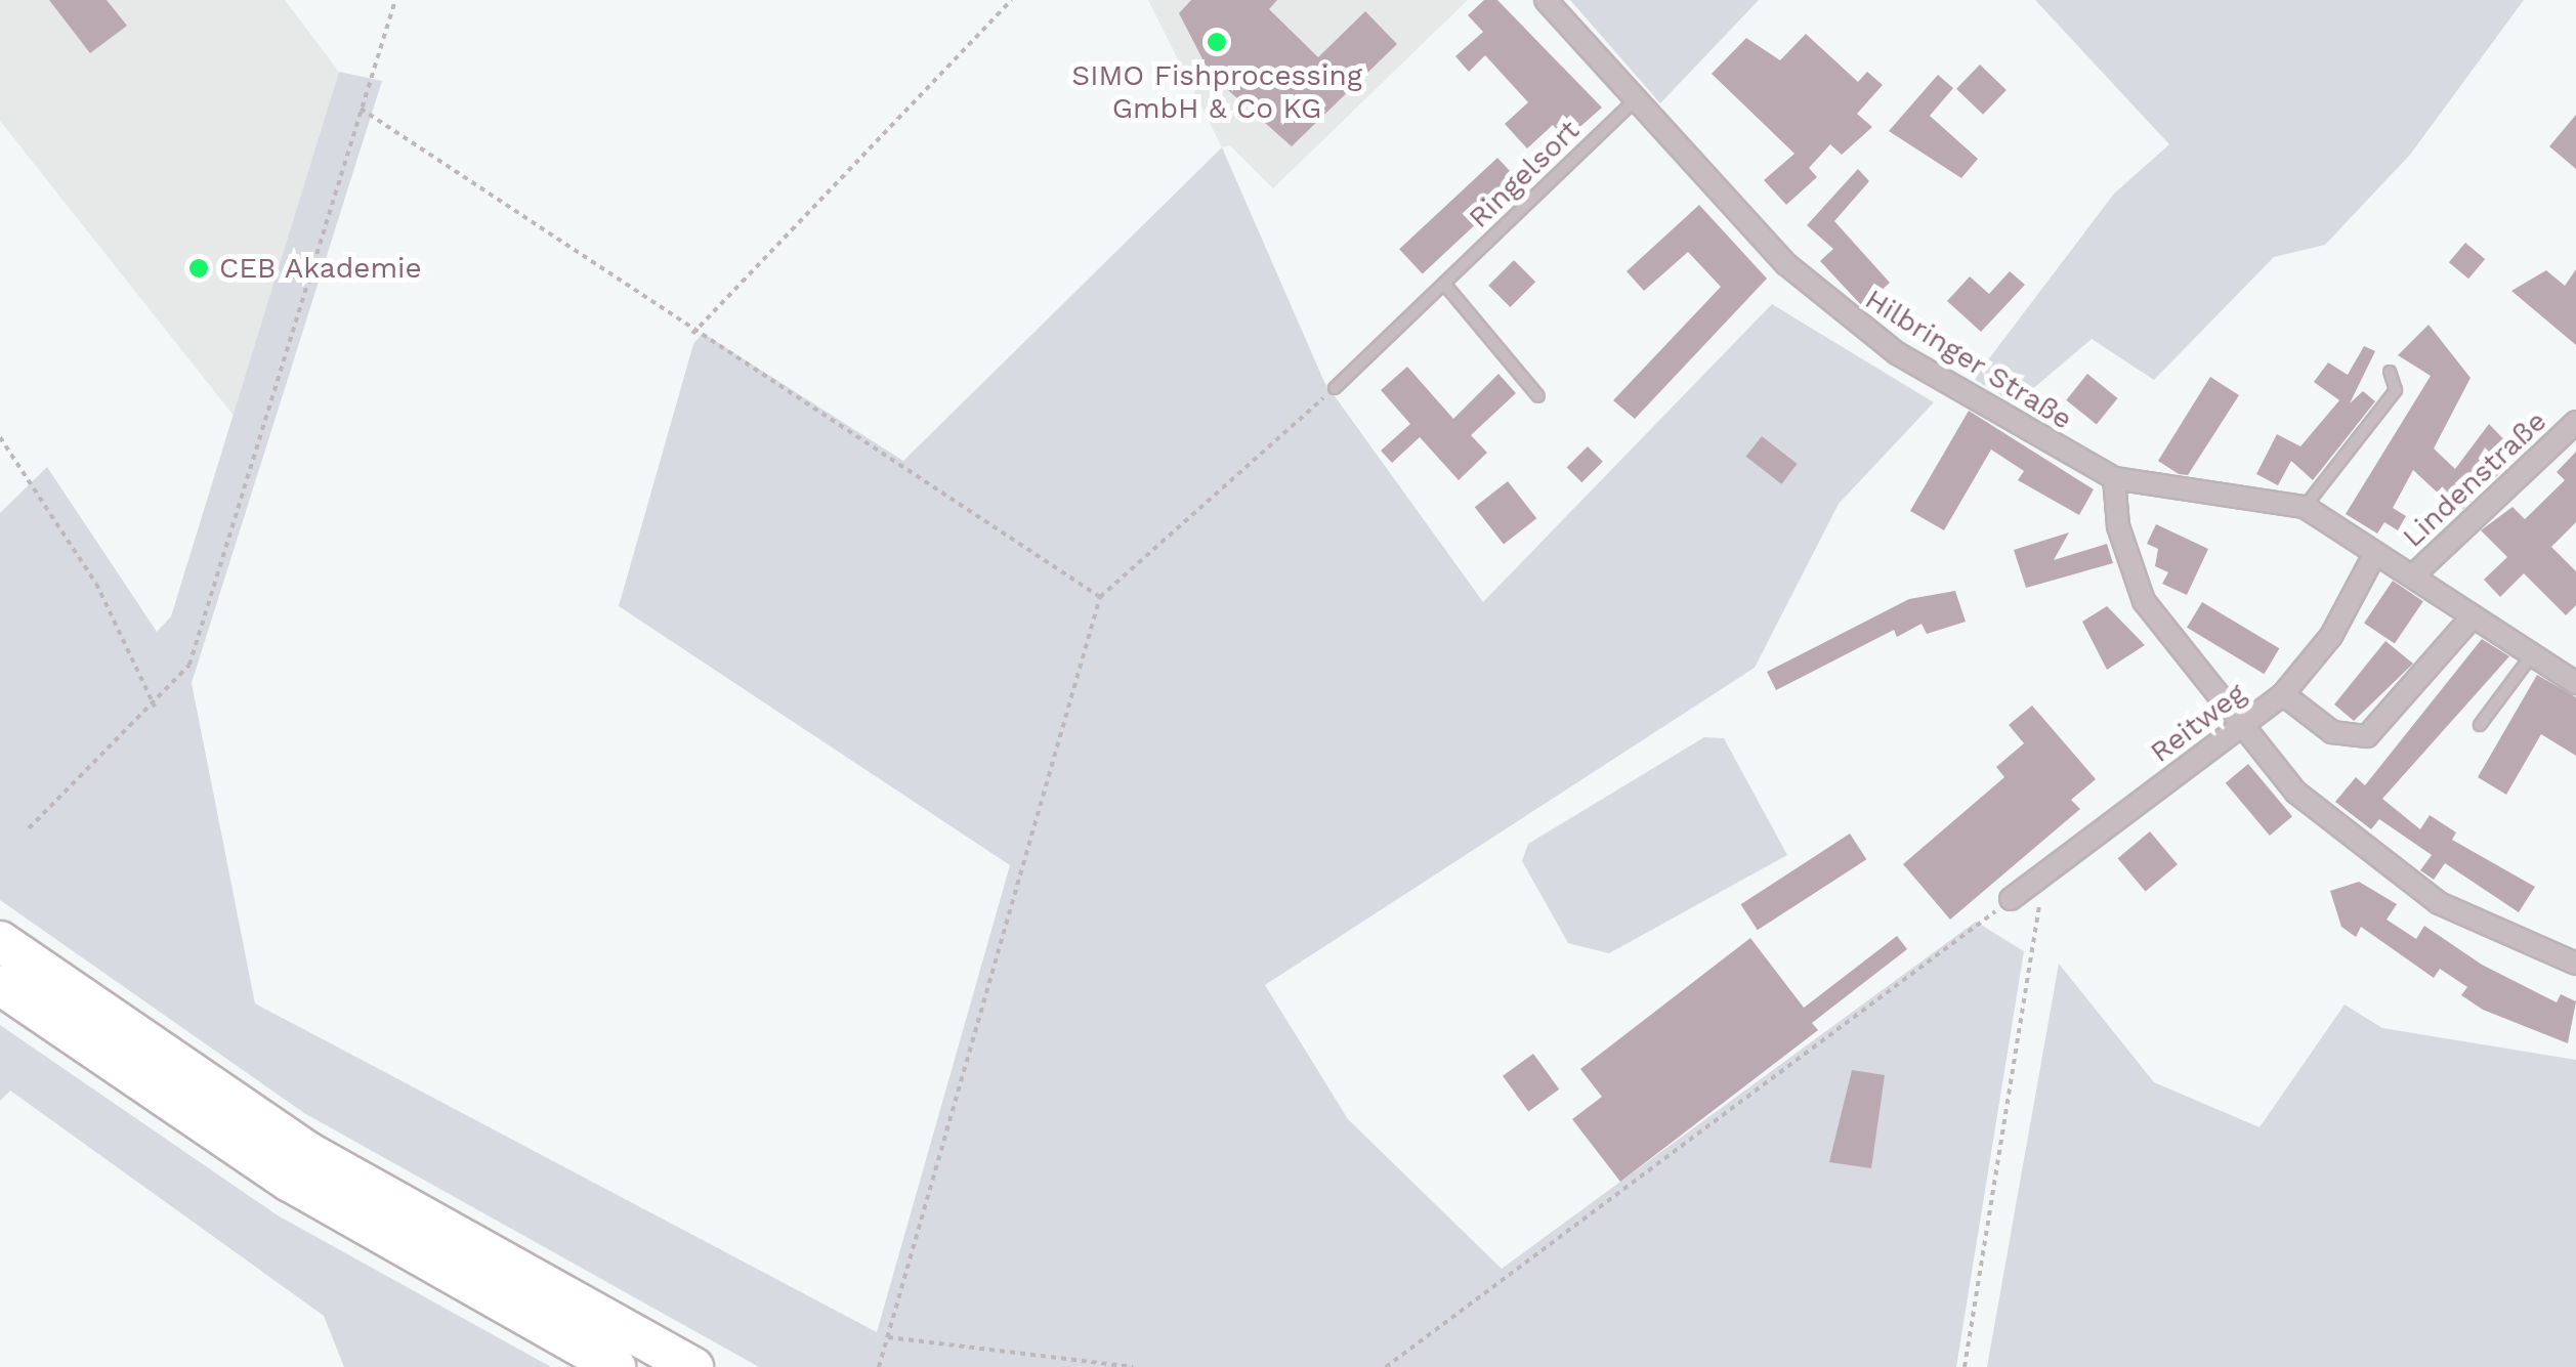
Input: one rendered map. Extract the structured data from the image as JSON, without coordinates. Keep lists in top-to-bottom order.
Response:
{
  "streets": {
    "street": ["Hilbringer Straße", "Lindenstraße", "Reitweg"],
    "lane": ["Ringelsort"]
  },
  "crossings": [
    ["Ringelsort", "Hilbringer Straße"],
    ["Hilbringer Straße", "Lindenstraße"],
    ["Hilbringer Straße", "Reitweg"]
  ],
  "places": ["SIMO Fishprocessing GmbH & Co KG", "CEB Akademie"]
}
